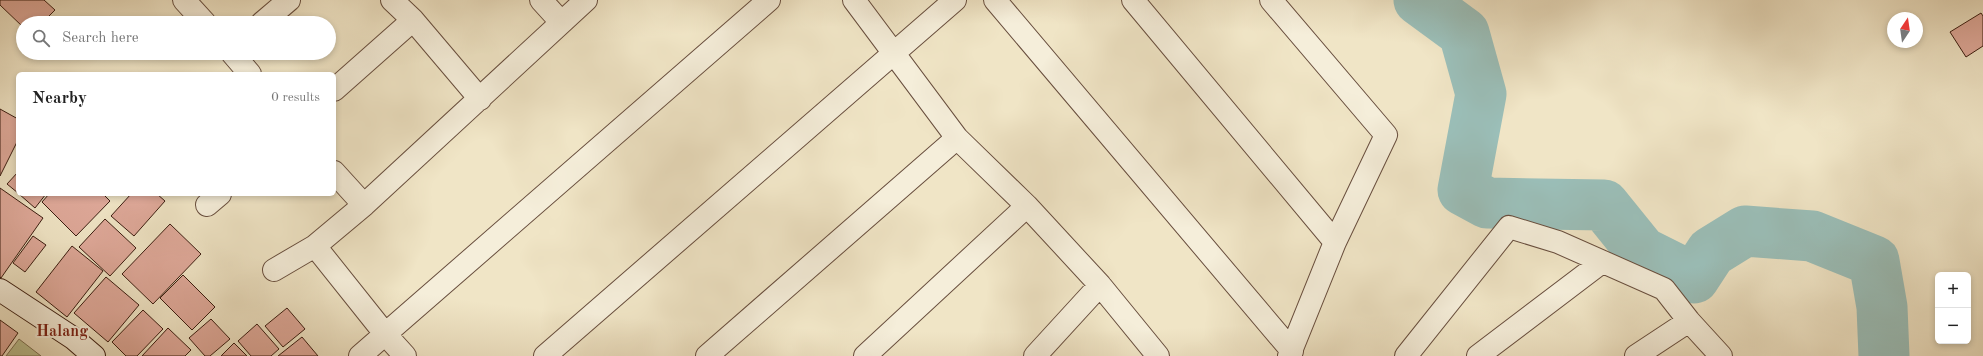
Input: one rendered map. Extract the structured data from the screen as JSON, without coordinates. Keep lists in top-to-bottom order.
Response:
{
  "districts": ["Halang"],
  "north": "top",
  "page": {
    "search": "Search here",
    "heading": ["Nearby", "0 results"],
    "map_buttons": ["+", "−"]
  }
}
